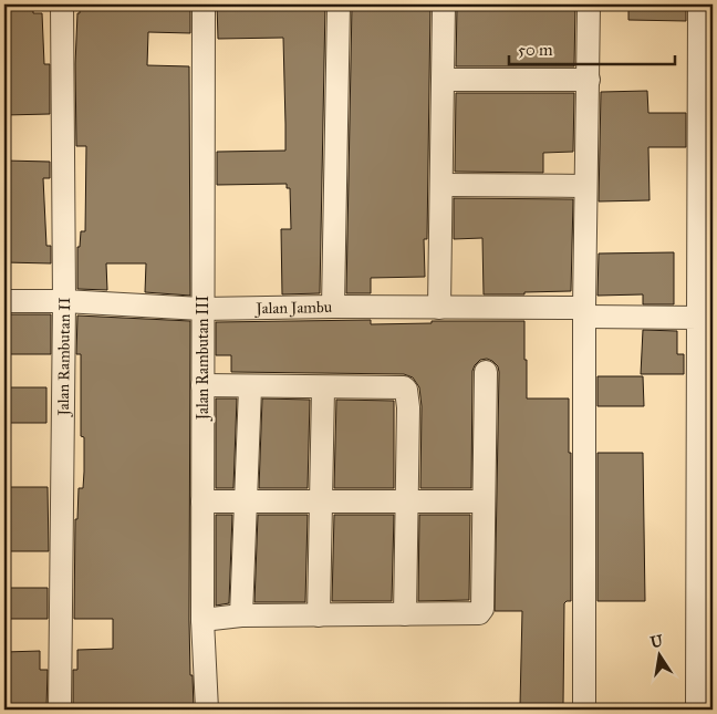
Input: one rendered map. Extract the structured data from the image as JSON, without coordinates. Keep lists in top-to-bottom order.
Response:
{
  "streets": {
    "street": ["Jalan Jambu", "Jalan Rambutan II", "Jalan Rambutan III"]
  },
  "crossings": [
    ["Jalan Jambu", "Jalan Rambutan II"],
    ["Jalan Jambu", "Jalan Rambutan III"]
  ],
  "scale_bar": "50 m",
  "north": "top"
}
